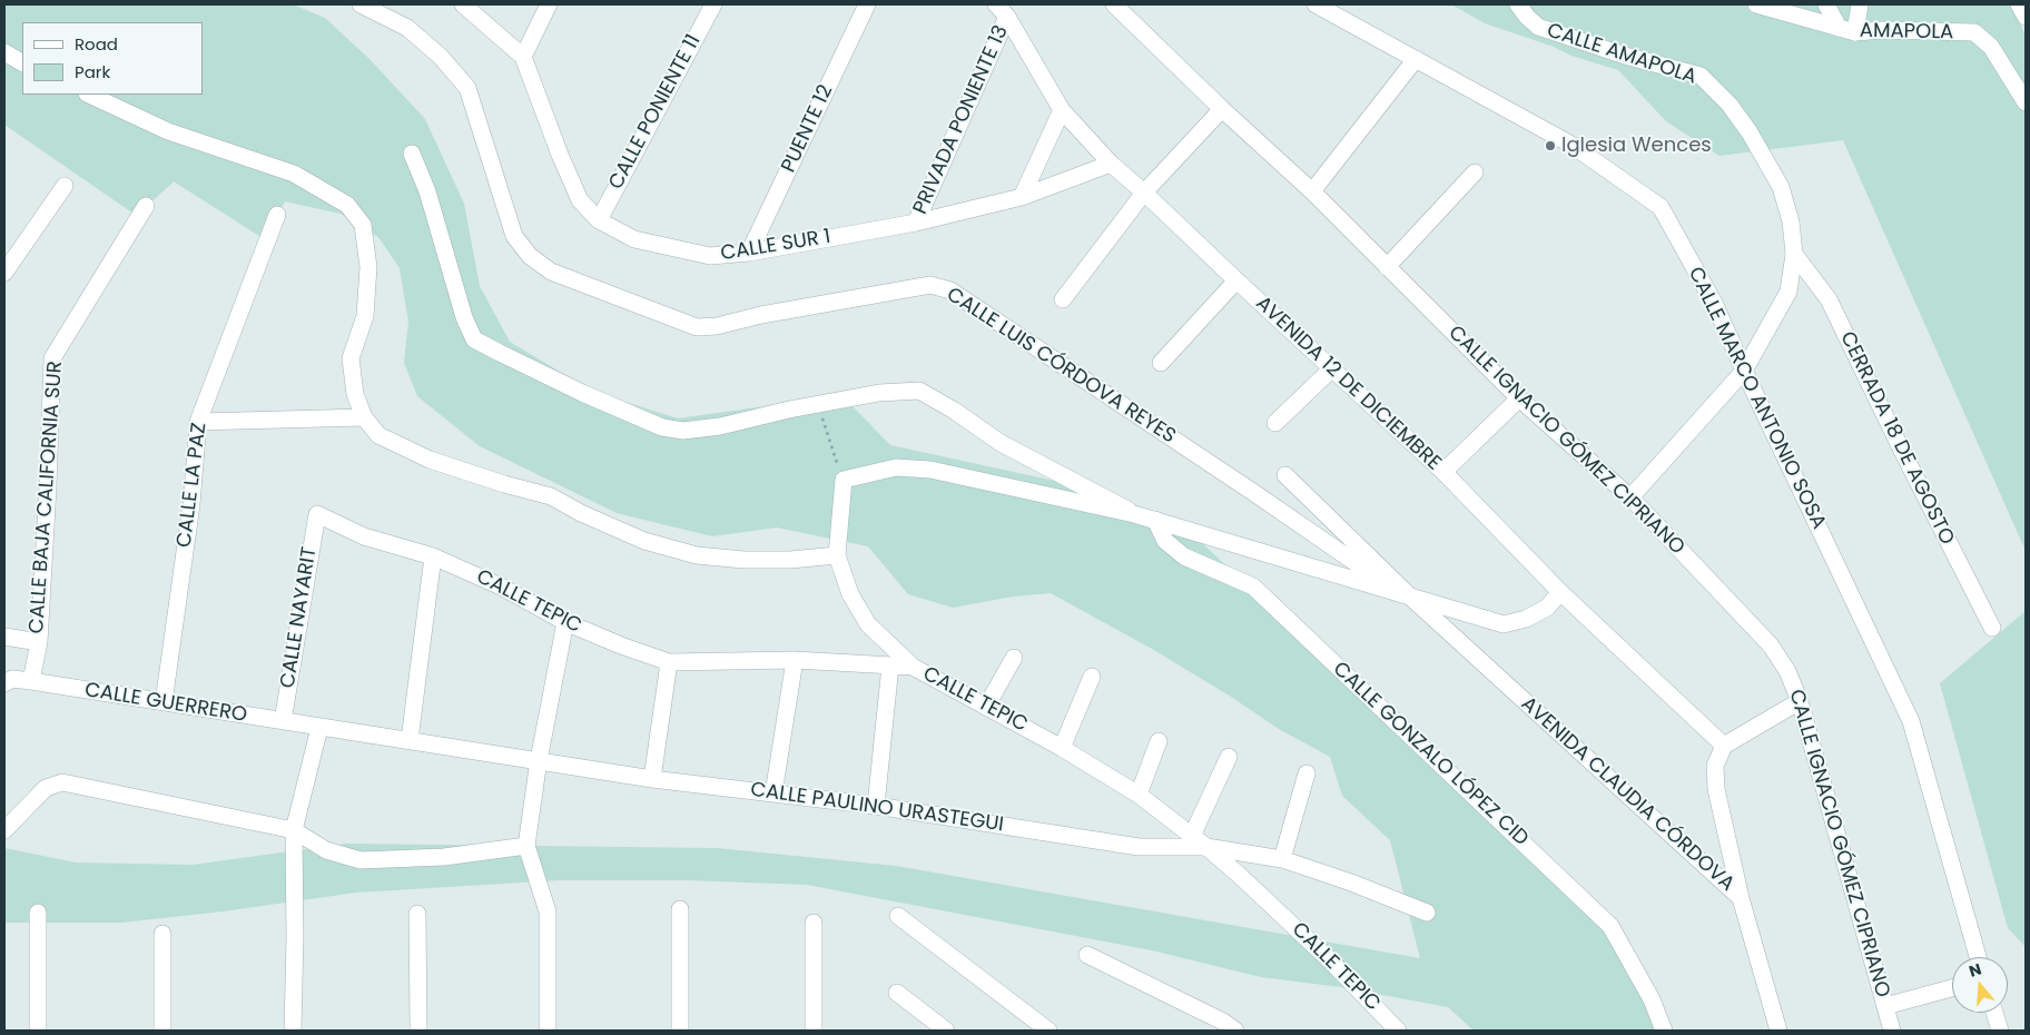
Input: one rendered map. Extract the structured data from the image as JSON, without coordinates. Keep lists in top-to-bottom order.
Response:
{
  "streets": {
    "street": [
      "AMAPOLA",
      "CALLE AMAPOLA",
      "CALLE PONIENTE 11",
      "PRIVADA PONIENTE 13",
      "PUENTE 12",
      "CALLE SUR 1",
      "CALLE LUIS CÓRDOVA REYES",
      "AVENIDA 12 DE DICIEMBRE",
      "CALLE MARCO ANTONIO SOSA",
      "CERRADA 18 DE AGOSTO",
      "CALLE IGNACIO GÓMEZ CIPRIANO",
      "CALLE LA PAZ",
      "CALLE BAJA CALIFORNIA SUR",
      "CALLE TEPIC",
      "CALLE NAYARIT",
      "CALLE GUERRERO",
      "CALLE GONZALO LÓPEZ CID",
      "AVENIDA CLAUDIA CÓRDOVA",
      "CALLE PAULINO URASTEGUI"
    ]
  },
  "crossings": [
    ["CALLE AMAPOLA", "CALLE MARCO ANTONIO SOSA"],
    ["CALLE AMAPOLA", "CERRADA 18 DE AGOSTO"],
    ["CALLE AMAPOLA", "CALLE IGNACIO GÓMEZ CIPRIANO"],
    ["CALLE PONIENTE 11", "CALLE SUR 1"],
    ["PRIVADA PONIENTE 13", "CALLE SUR 1"],
    ["PRIVADA PONIENTE 13", "AVENIDA 12 DE DICIEMBRE"],
    ["PUENTE 12", "CALLE SUR 1"],
    ["CALLE SUR 1", "AVENIDA 12 DE DICIEMBRE"],
    ["CALLE LA PAZ", "CALLE GUERRERO"],
    ["CALLE BAJA CALIFORNIA SUR", "CALLE GUERRERO"],
    ["CALLE TEPIC", "CALLE NAYARIT"],
    ["CALLE TEPIC", "CALLE PAULINO URASTEGUI"],
    ["CALLE NAYARIT", "CALLE GUERRERO"],
    ["CALLE GUERRERO", "CALLE PAULINO URASTEGUI"]
  ],
  "places": ["Iglesia Wences"],
  "legend": ["Road", "Park"],
  "north": "top"
}
